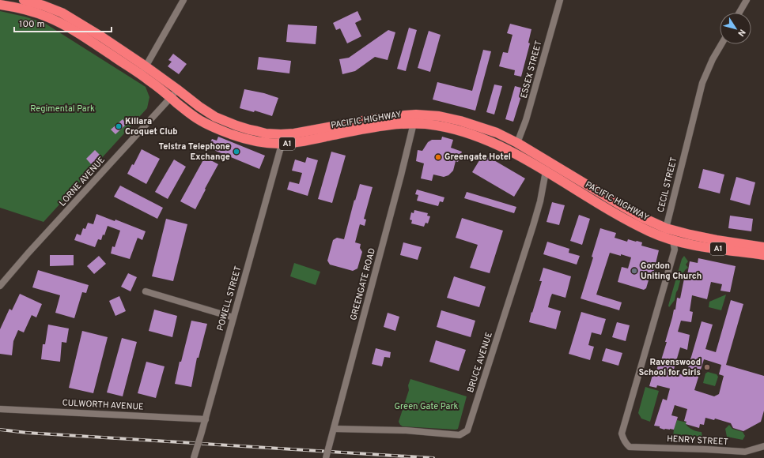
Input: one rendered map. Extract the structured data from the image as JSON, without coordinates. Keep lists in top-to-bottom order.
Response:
{
  "streets": {
    "highway": ["PACIFIC HIGHWAY", "A1"],
    "street": [
      "ESSEX STREET",
      "LORNE AVENUE",
      "CECIL STREET",
      "GREENGATE ROAD",
      "POWELL STREET",
      "BRUCE AVENUE",
      "CULWORTH AVENUE",
      "HENRY STREET"
    ]
  },
  "crossings": [
    ["ESSEX STREET", "PACIFIC HIGHWAY"],
    ["PACIFIC HIGHWAY", "LORNE AVENUE"],
    ["PACIFIC HIGHWAY", "CECIL STREET"],
    ["PACIFIC HIGHWAY", "GREENGATE ROAD"],
    ["PACIFIC HIGHWAY", "POWELL STREET"],
    ["PACIFIC HIGHWAY", "BRUCE AVENUE"],
    ["PACIFIC HIGHWAY", "HENRY STREET"],
    ["GREENGATE ROAD", "BRUCE AVENUE"],
    ["POWELL STREET", "CULWORTH AVENUE"]
  ],
  "parks": ["Regimental Park", "Green Gate Park"],
  "places": [
    "Killara Croquet Club",
    "Telstra Telephone Exchange",
    "Greengate Hotel",
    "Gordon Uniting Church",
    "Ravenswood School for Girls"
  ],
  "scale_bar": "100 m",
  "north": "bottom right"
}
